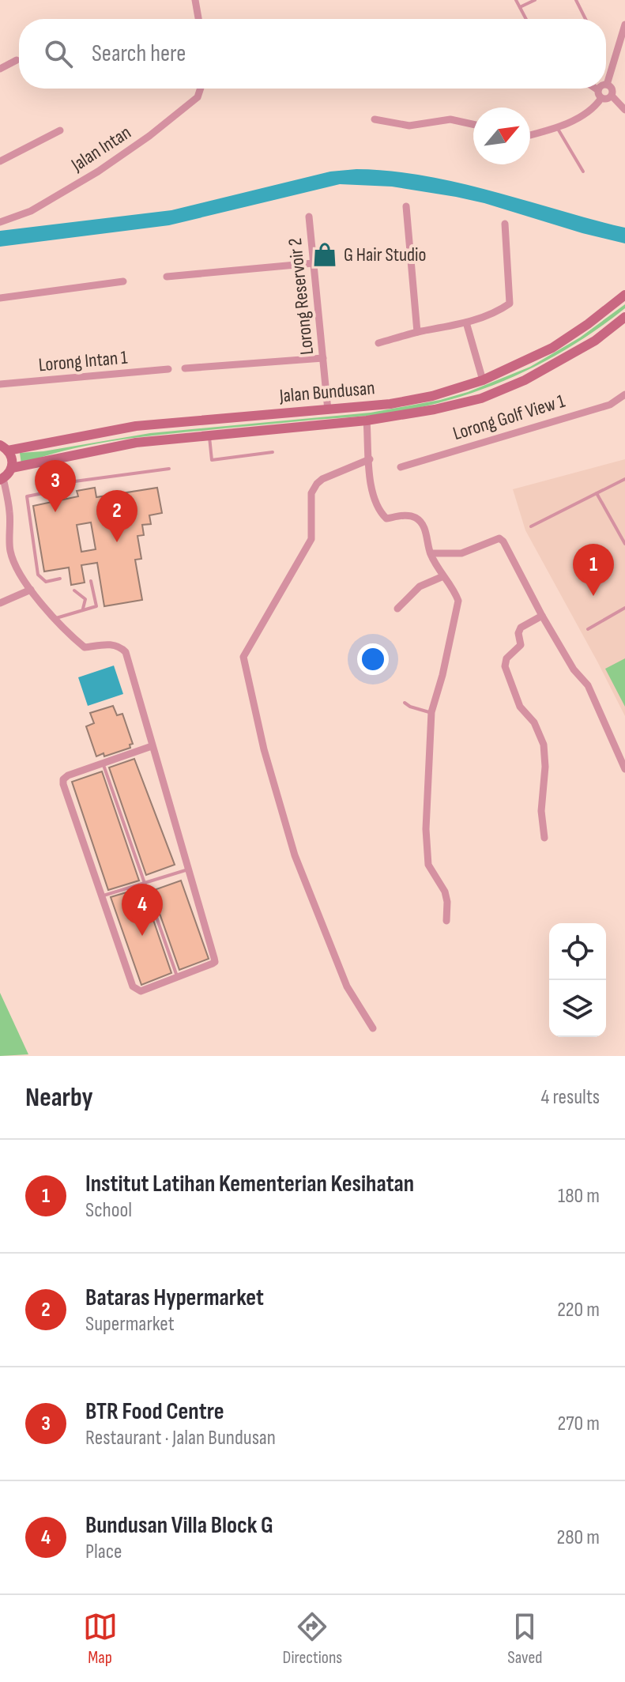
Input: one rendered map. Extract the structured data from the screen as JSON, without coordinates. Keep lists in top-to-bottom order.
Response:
{
  "streets": {
    "main road": ["Jalan Bundusan"],
    "street": [
      "Jalan Intan",
      "Lorong Reservoir 2",
      "Lorong Intan 1",
      "Lorong Golf View 1"
    ]
  },
  "crossings": [
    ["Lorong Reservoir 2", "Jalan Bundusan"]
  ],
  "places": {
    "shop": ["G Hair Studio"]
  },
  "north": "top right",
  "page": {
    "search": "Search here",
    "pins": [
      "3",
      "2",
      "1",
      "4"
    ],
    "heading": ["Nearby", "4 results"],
    "list": [
      {
        "mark": "1",
        "name": "Institut Latihan Kementerian Kesihatan",
        "note": "School",
        "value": "180 m"
      },
      {
        "mark": "2",
        "name": "Bataras Hypermarket",
        "note": "Supermarket",
        "value": "220 m"
      },
      {
        "mark": "3",
        "name": "BTR Food Centre",
        "note": "Restaurant · Jalan Bundusan",
        "value": "270 m"
      },
      {
        "mark": "4",
        "name": "Bundusan Villa Block G",
        "note": "Place",
        "value": "280 m"
      }
    ],
    "nav": ["Map", "Directions", "Saved"]
  }
}
